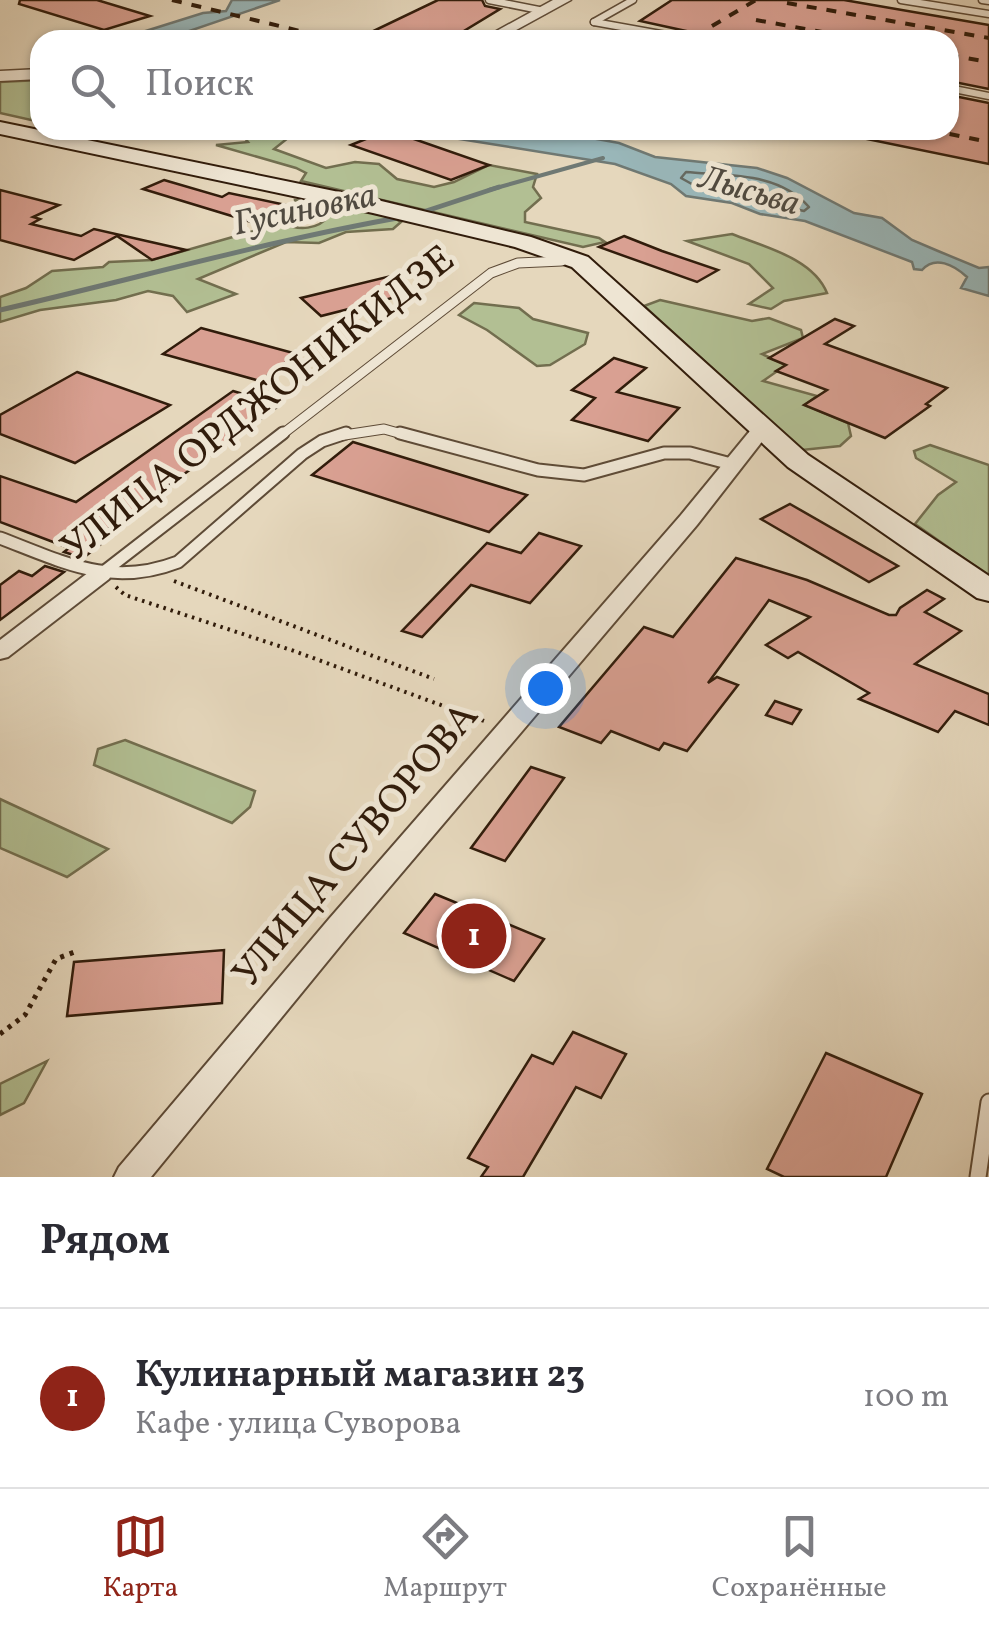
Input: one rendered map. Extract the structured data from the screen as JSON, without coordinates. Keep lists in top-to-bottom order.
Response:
{
  "streets": {
    "street": ["УЛИЦА ОРДЖОНИКИДЗЕ", "УЛИЦА СУВОРОВА"]
  },
  "water": ["Лысьва", "Гусиновка"],
  "page": {
    "search": "Поиск",
    "pins": "1",
    "heading": "Рядом",
    "list": [
      {
        "mark": "1",
        "name": "Кулинарный магазин 23",
        "note": "Кафе · улица Суворова",
        "value": "100 m"
      }
    ],
    "nav": ["Карта", "Маршрут", "Сохранённые"]
  }
}
